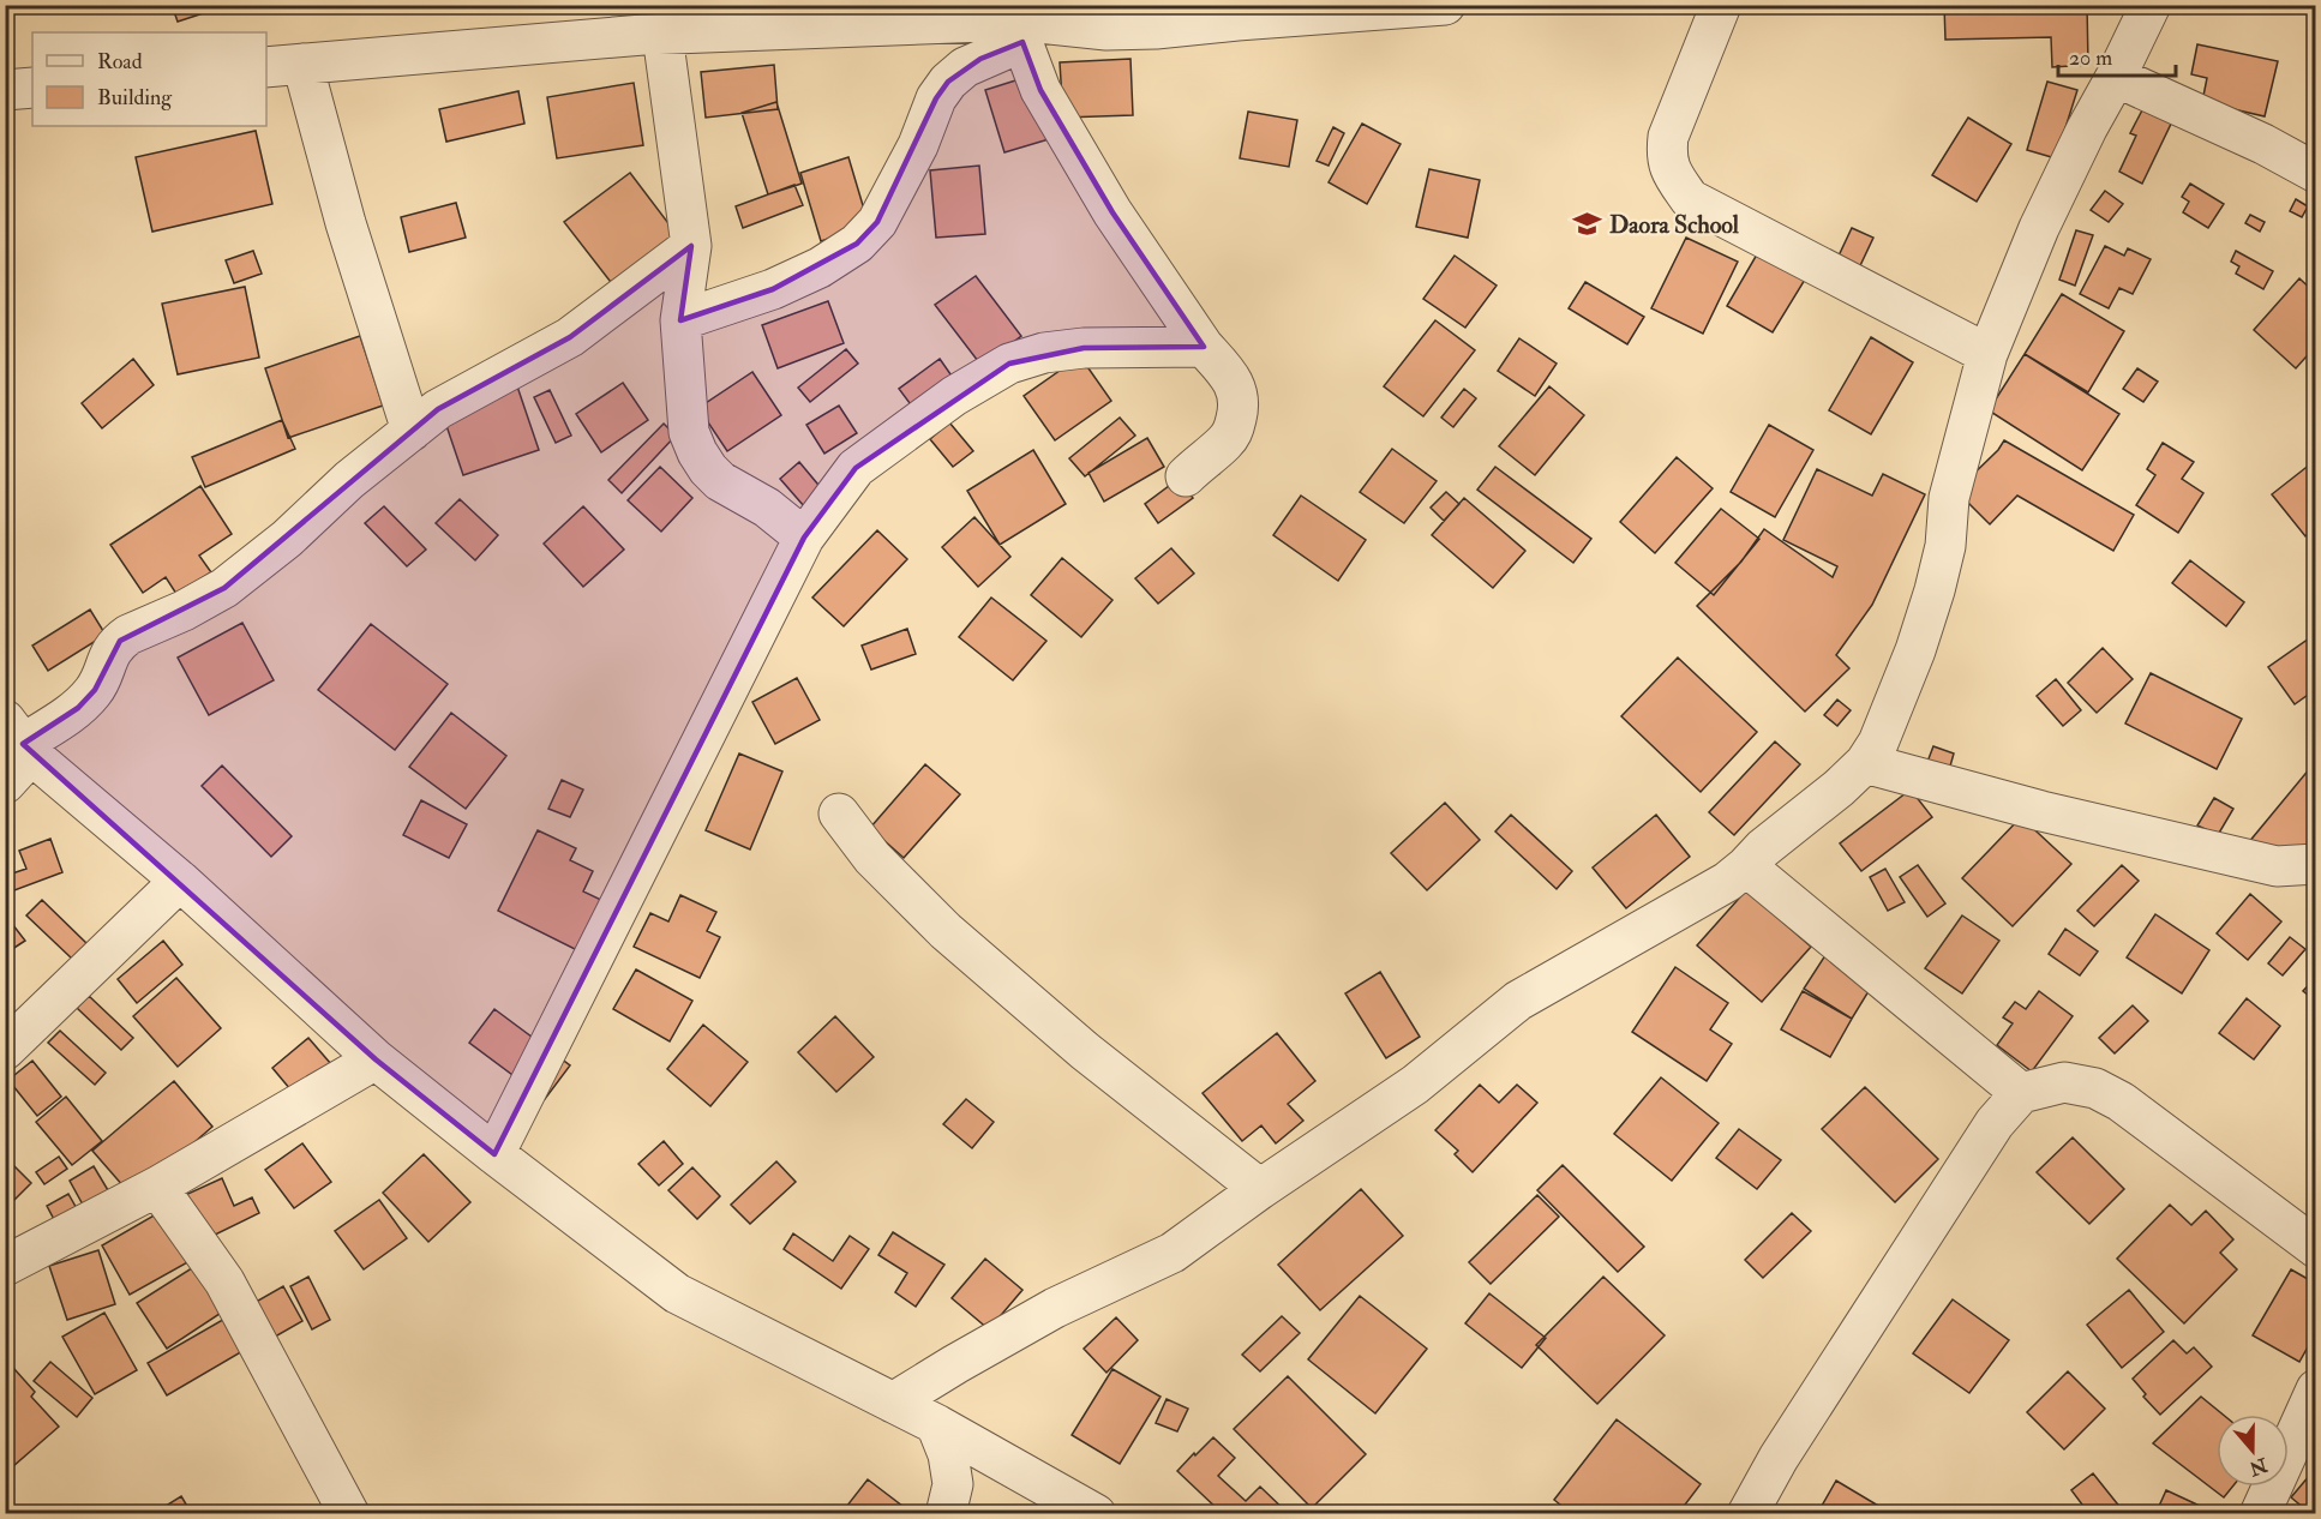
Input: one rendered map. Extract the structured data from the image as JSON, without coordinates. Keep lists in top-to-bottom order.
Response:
{
  "places": {
    "school or university": ["Daora School"]
  },
  "legend": ["Road", "Building"],
  "scale_bar": "20 m",
  "north": "bottom"
}
